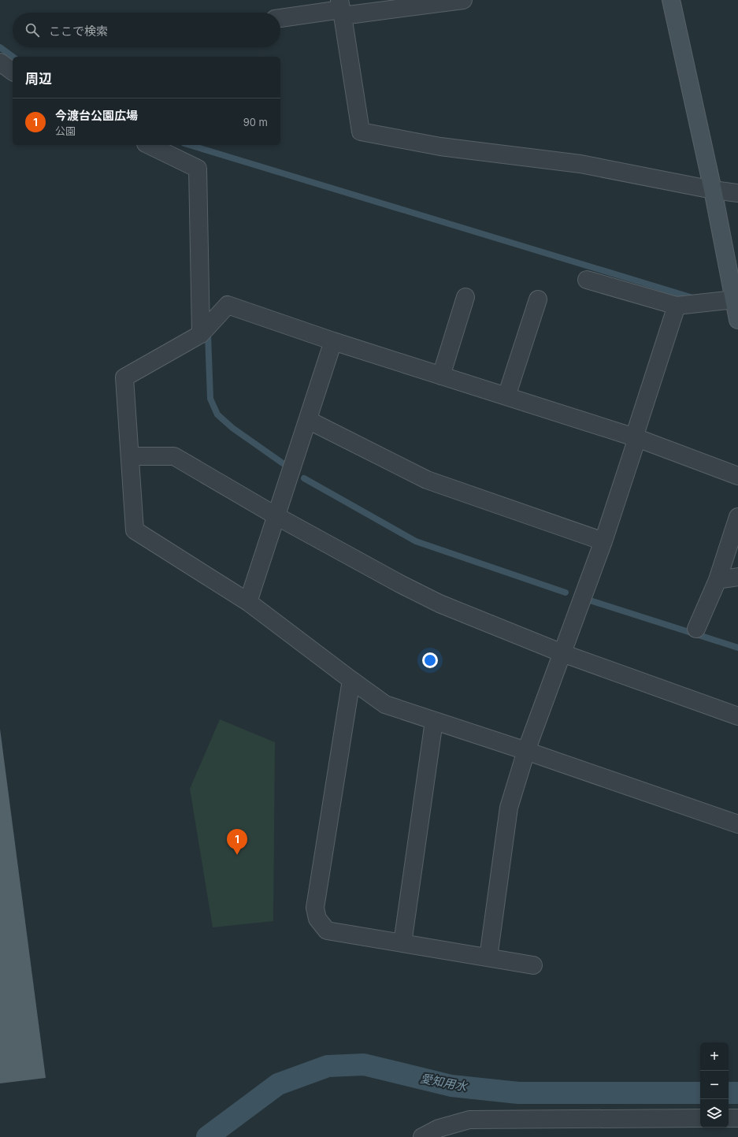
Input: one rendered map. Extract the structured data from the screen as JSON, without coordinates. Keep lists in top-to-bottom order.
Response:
{
  "water": ["愛知用水"],
  "page": {
    "search": "ここで検索",
    "heading": "周辺",
    "list": [
      {
        "mark": "1",
        "name": "今渡台公園広場",
        "note": "公園",
        "value": "90 m"
      }
    ],
    "pins": "1",
    "map_buttons": ["+", "−"]
  }
}
